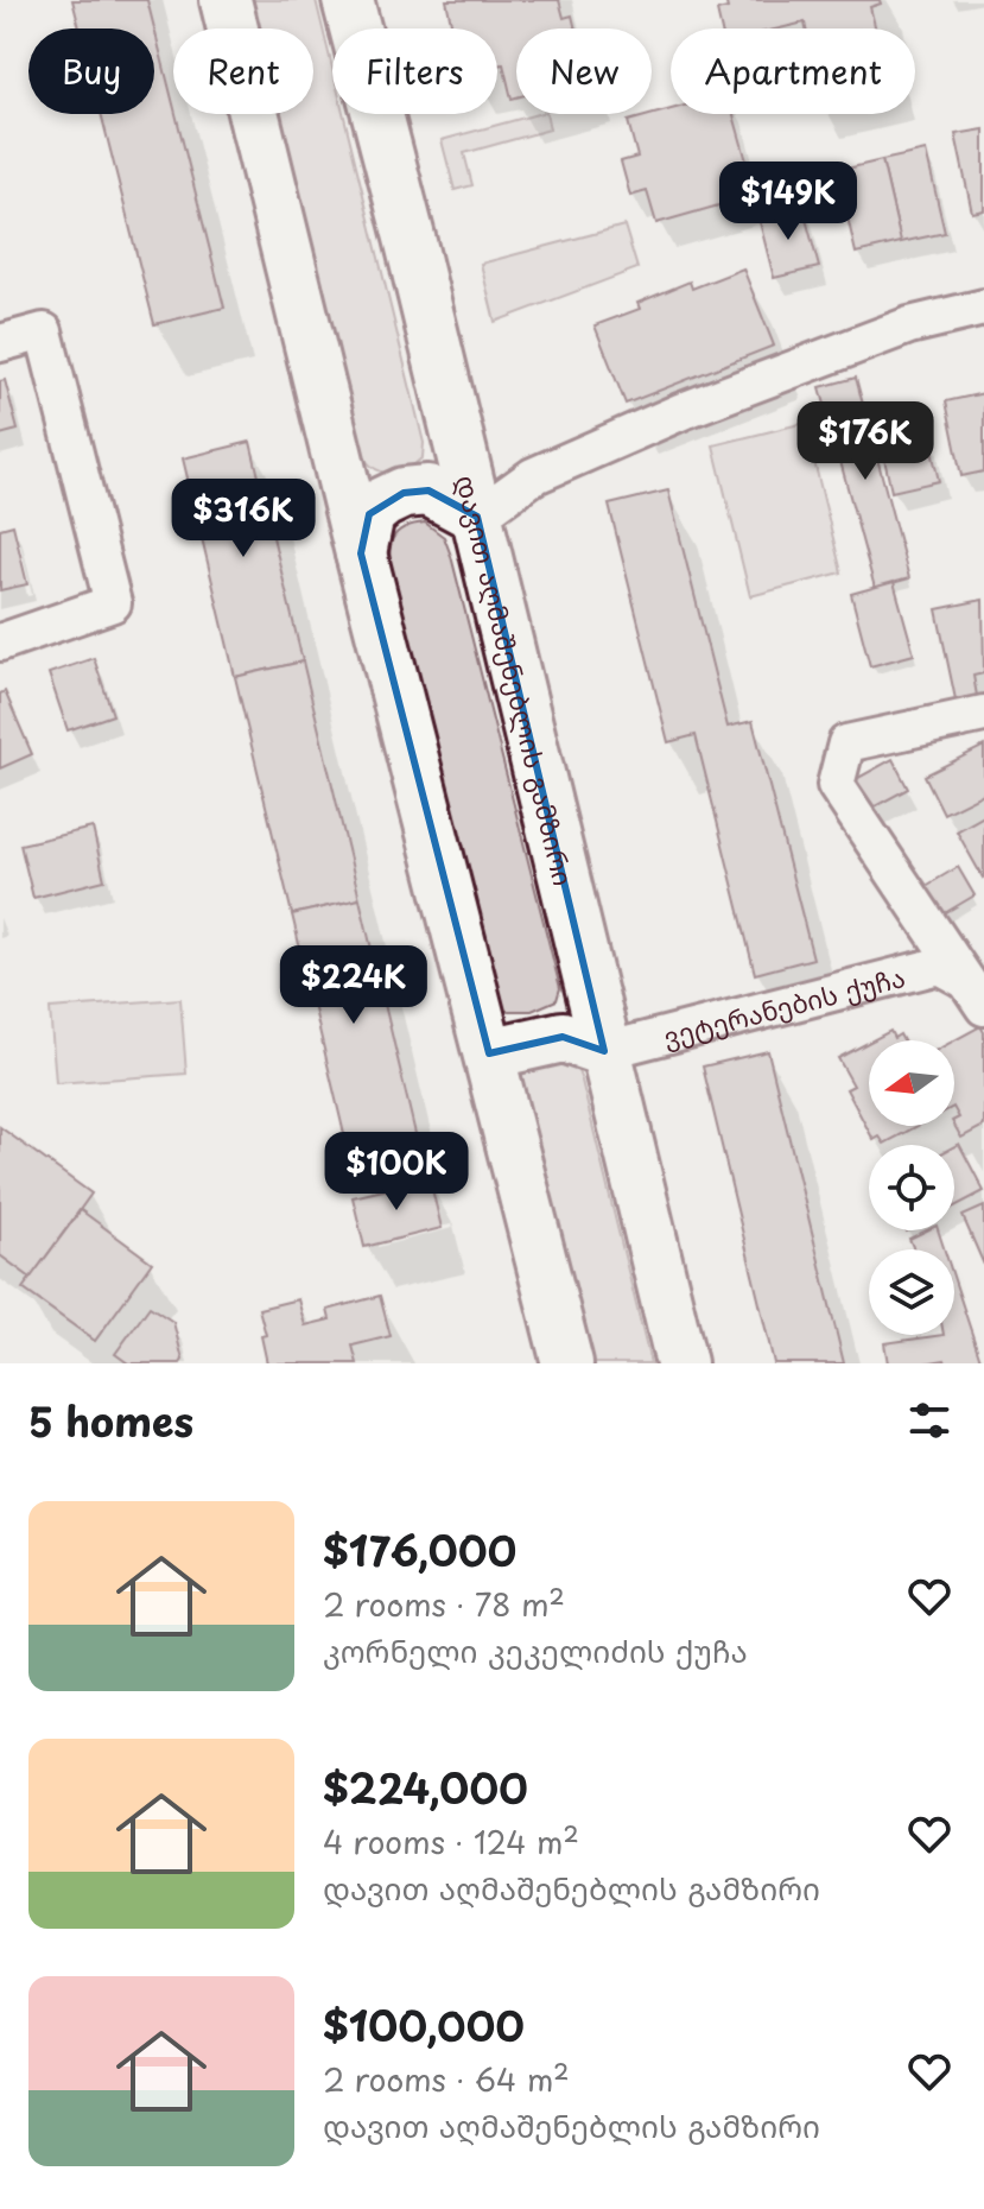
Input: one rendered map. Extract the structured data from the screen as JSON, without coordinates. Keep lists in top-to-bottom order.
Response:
{
  "streets": {
    "main road": ["დავით აღმაშენებლის გამზირი"],
    "street": ["ვეტერანების ქუჩა"]
  },
  "crossings": [
    ["დავით აღმაშენებლის გამზირი", "ვეტერანების ქუჩა"]
  ],
  "north": "left",
  "page": {
    "chip": [
      "Buy",
      "Rent",
      "Filters",
      "New",
      "Apartment"
    ],
    "price": [
      "$149K",
      "$176K",
      "$316K",
      "$224K",
      "$100K"
    ],
    "heading": "5 homes",
    "list": [
      {
        "name": "$176,000",
        "note": "2 rooms · 78 m² · კორნელი კეკელიძის ქუჩა"
      },
      {
        "name": "$224,000",
        "note": "4 rooms · 124 m² · დავით აღმაშენებლის გამზირი"
      },
      {
        "name": "$100,000",
        "note": "2 rooms · 64 m² · დავით აღმაშენებლის გამზირი"
      }
    ]
  }
}
